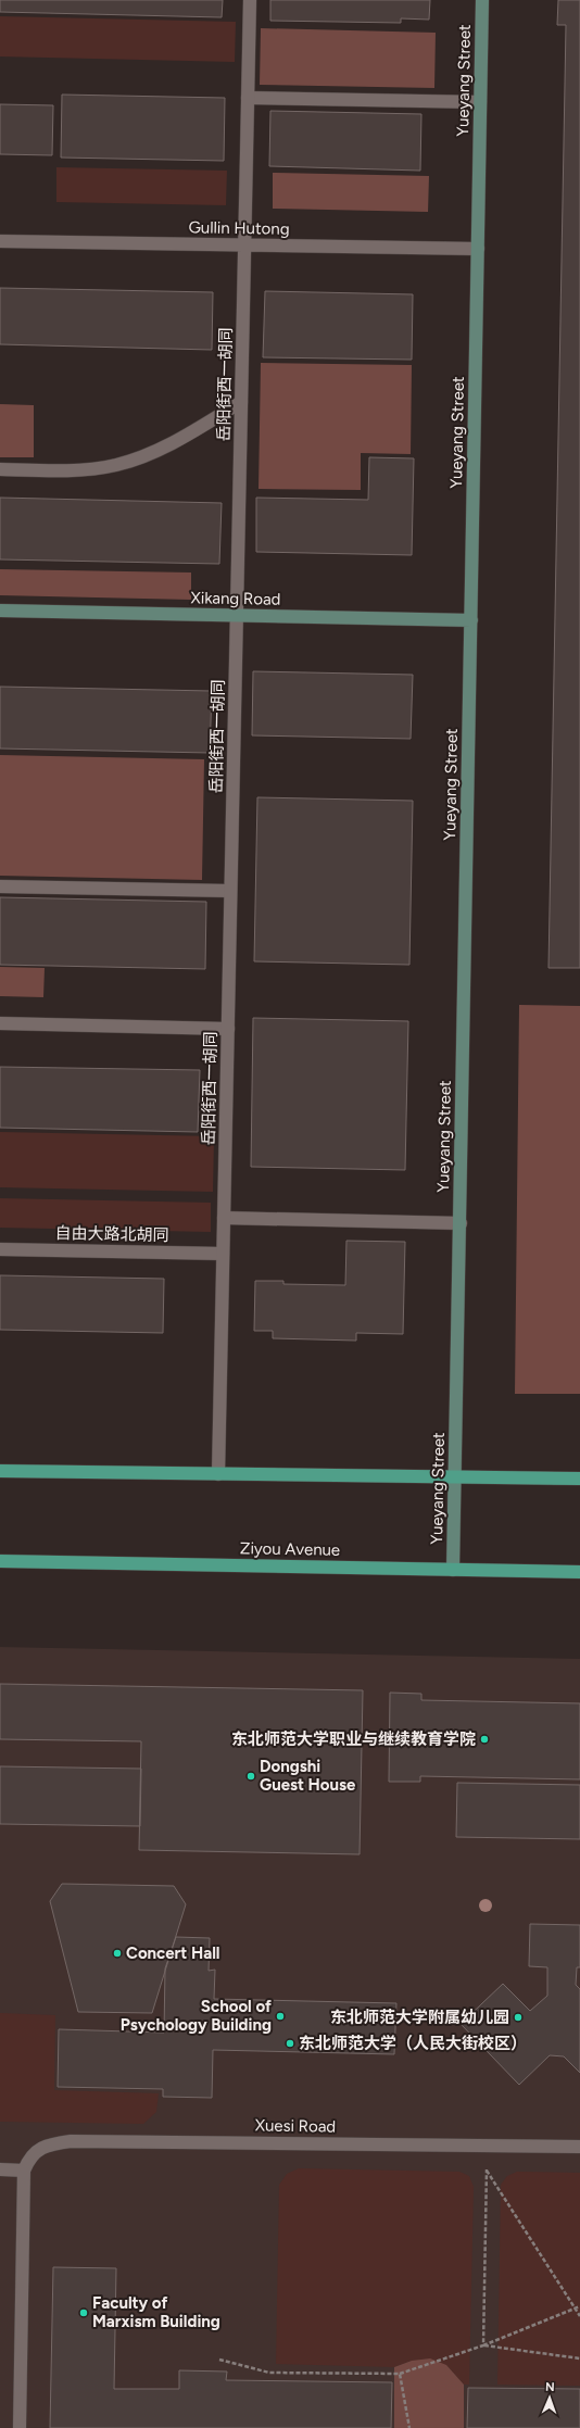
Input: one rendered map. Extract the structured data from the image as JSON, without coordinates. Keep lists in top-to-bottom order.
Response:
{
  "streets": {
    "main road": ["Ziyou Avenue"],
    "street": [
      "Yueyang Street",
      "Gullin Hutong",
      "岳阳街西一胡同",
      "Xikang Road",
      "自由大路北胡同",
      "Xuesi Road"
    ]
  },
  "crossings": [
    ["Yueyang Street", "Gullin Hutong"],
    ["Yueyang Street", "Xikang Road"],
    ["Yueyang Street", "Ziyou Avenue"],
    ["Gullin Hutong", "岳阳街西一胡同"],
    ["岳阳街西一胡同", "Xikang Road"],
    ["岳阳街西一胡同", "自由大路北胡同"]
  ],
  "places": [
    "东北师范大学职业与继续教育学院",
    "Dongshi Guest House",
    "Concert Hall",
    "School of Psychology Building",
    "东北师范大学附属幼儿园",
    "东北师范大学（人民大街校区）",
    "Faculty of Marxism Building"
  ],
  "north": "top"
}
